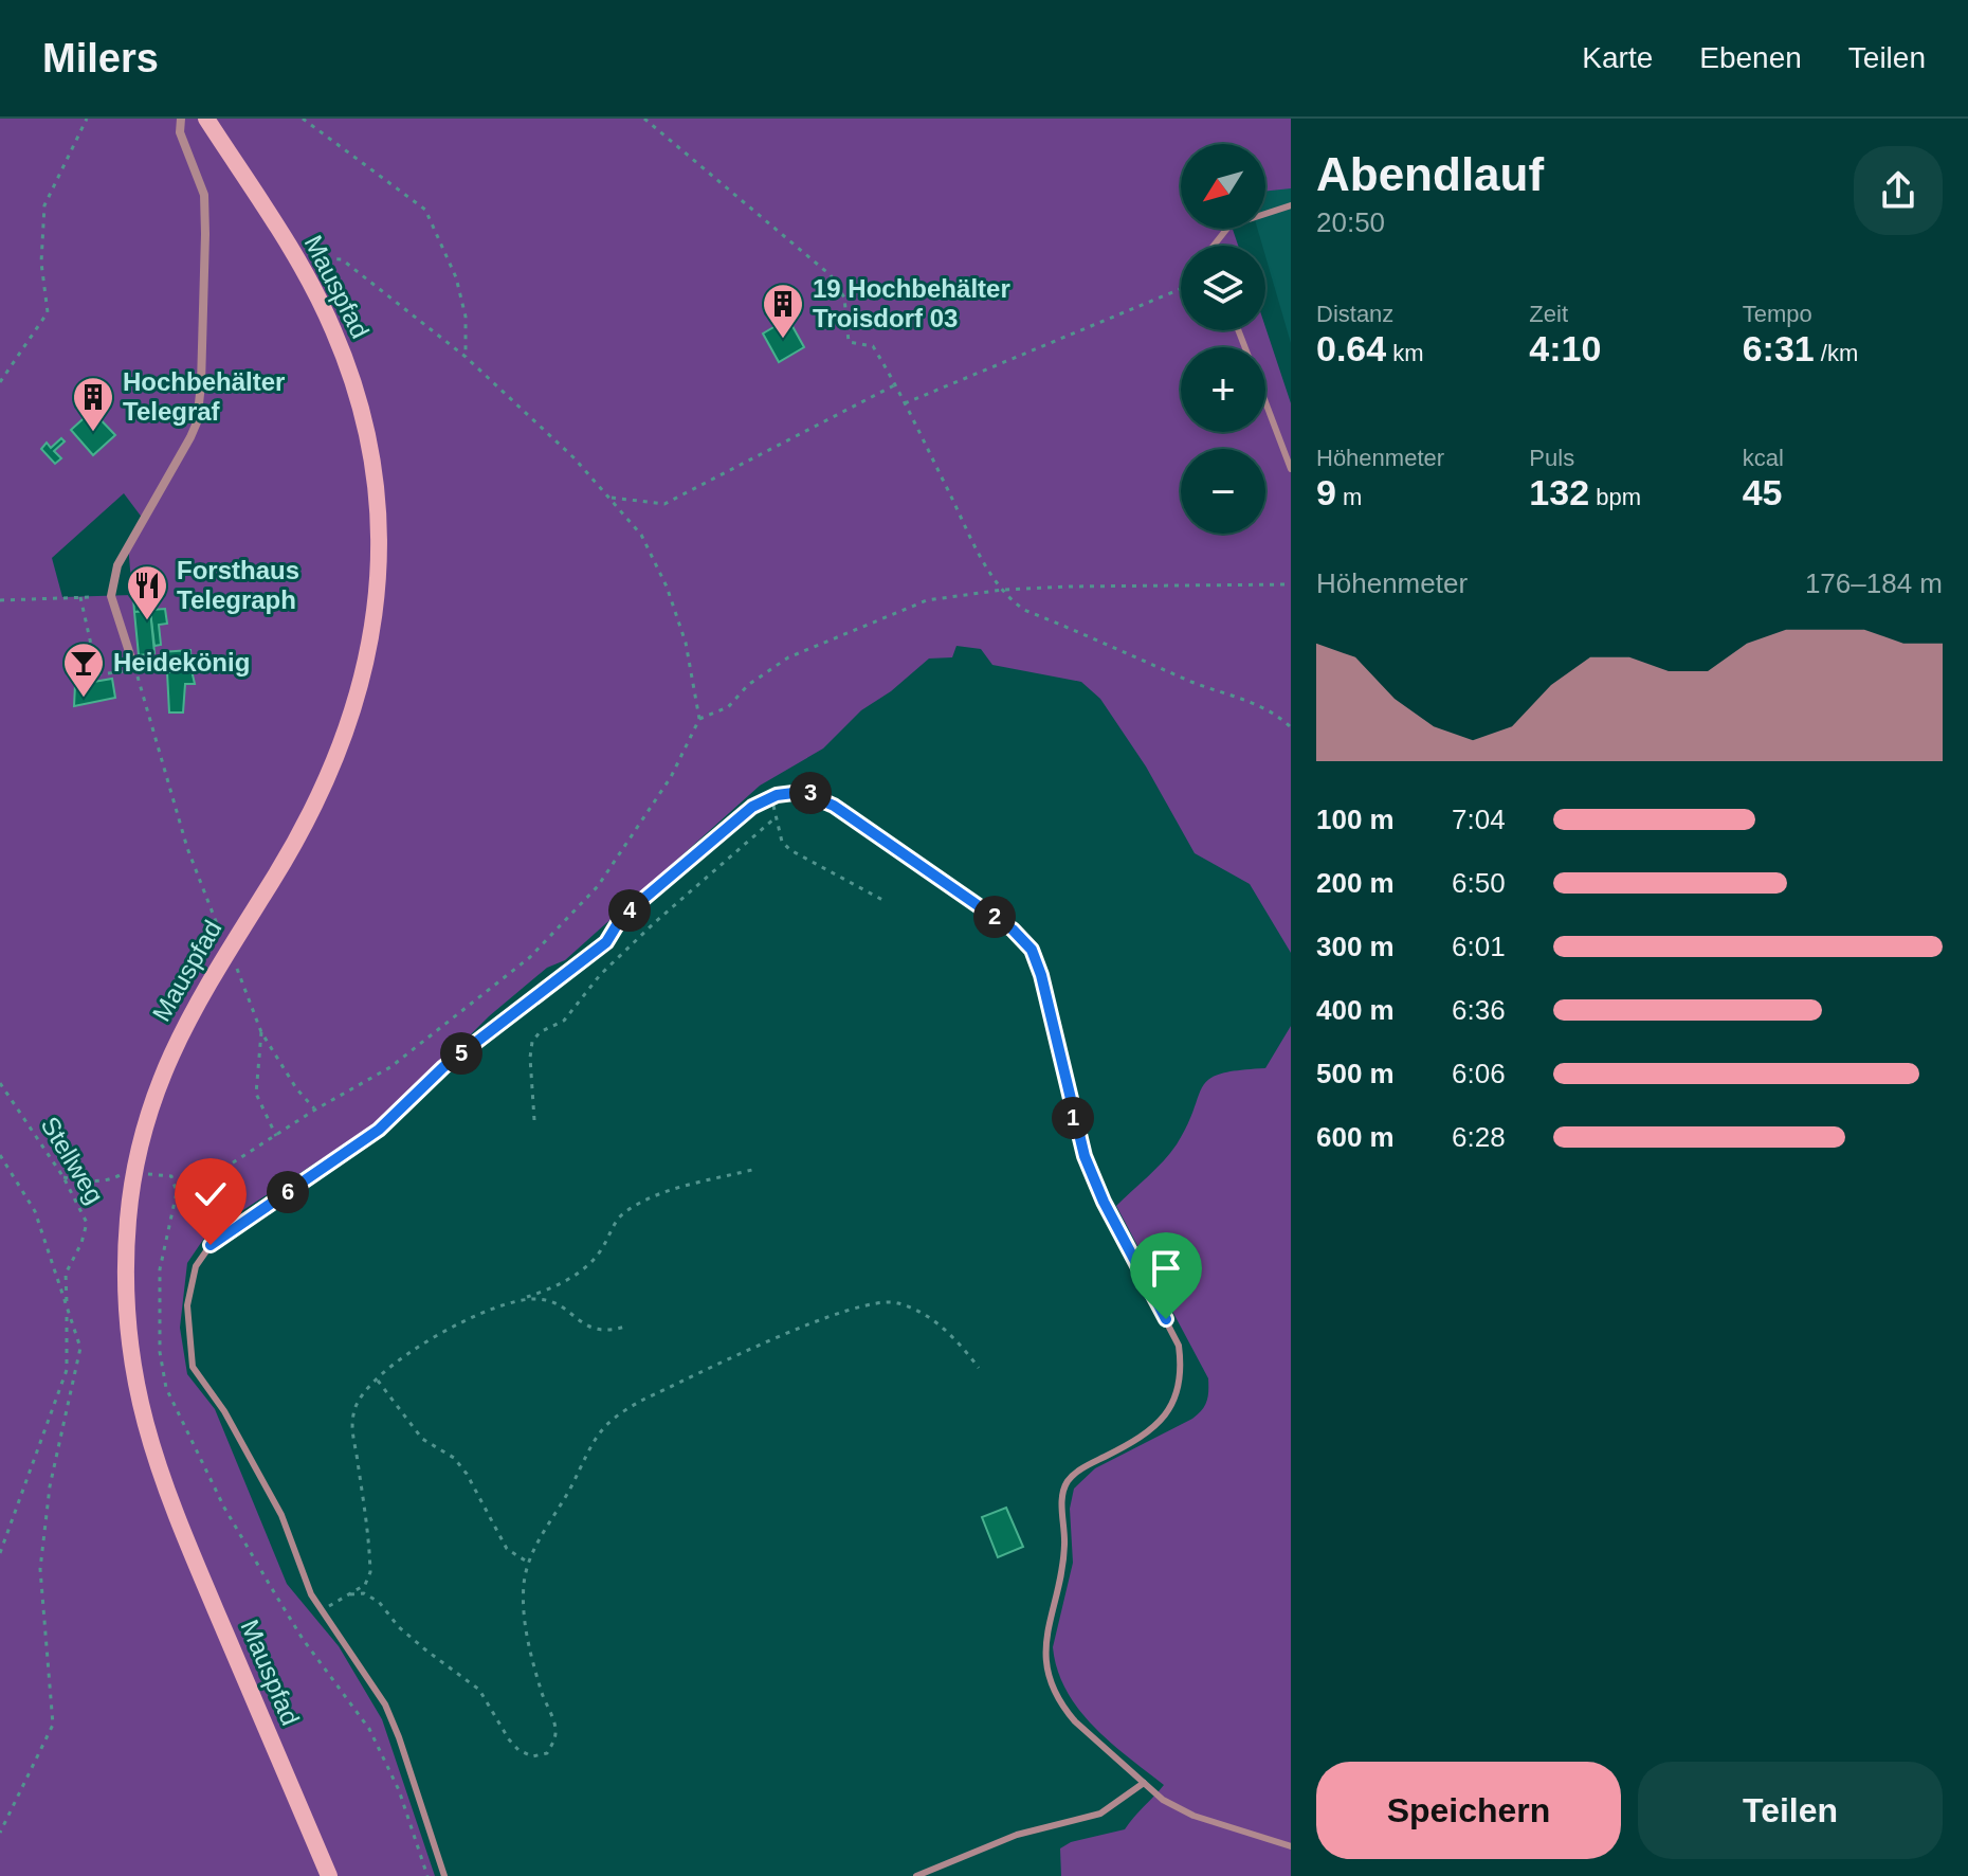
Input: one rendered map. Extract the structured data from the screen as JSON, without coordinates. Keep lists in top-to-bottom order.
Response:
{
  "streets": {
    "street": ["Mauspfad"],
    "path": ["Stellweg"]
  },
  "places": {
    "building": ["19 Hochbehälter Troisdorf 03", "Hochbehälter Telegraf"],
    "restaurant": ["Forsthaus Telegraph"],
    "bar": ["Heidekönig"]
  },
  "north": "bottom left",
  "page": {
    "header": "Milers",
    "nav": ["Karte", "Ebenen", "Teilen"],
    "heading": ["Abendlauf", "20:50"],
    "map_buttons": ["+", "−"],
    "stats": [
      ["Distanz", "0.64 km"],
      ["Zeit", "4:10"],
      ["Tempo", "6:31 /km"],
      ["Höhenmeter", "9 m"],
      ["Puls", "132 bpm"],
      ["kcal", "45"]
    ],
    "chart": ["Höhenmeter", "176–184 m"],
    "pins": [
      "3",
      "4",
      "2",
      "5",
      "1",
      "6"
    ],
    "list": [
      {
        "name": "100 m",
        "note": "7:04"
      },
      {
        "name": "200 m",
        "note": "6:50"
      },
      {
        "name": "300 m",
        "note": "6:01"
      },
      {
        "name": "400 m",
        "note": "6:36"
      },
      {
        "name": "500 m",
        "note": "6:06"
      },
      {
        "name": "600 m",
        "note": "6:28"
      }
    ],
    "buttons": ["Speichern", "Teilen"]
  }
}
